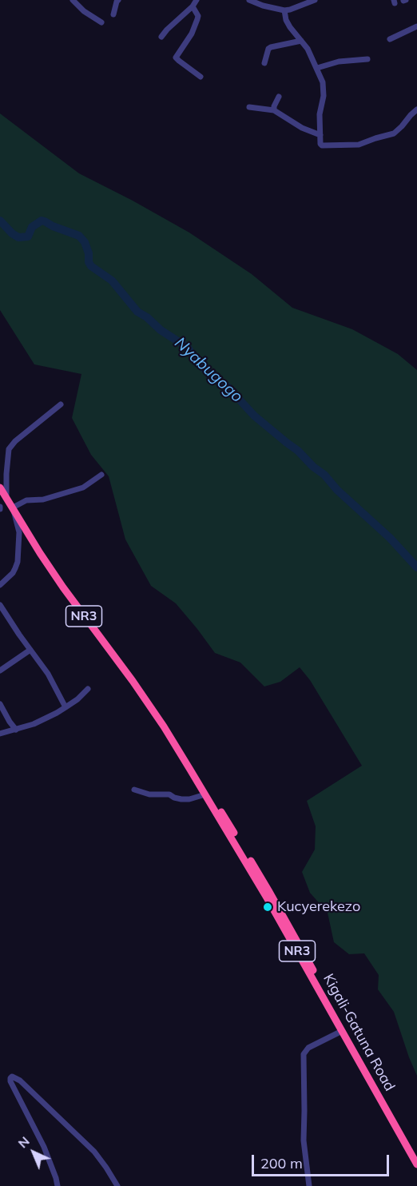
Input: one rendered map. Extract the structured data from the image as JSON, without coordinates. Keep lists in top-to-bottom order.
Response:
{
  "streets": {
    "highway": ["NR3", "Kigali-Gatuna Road"]
  },
  "water": ["Nyabugogo"],
  "places": ["Kucyerekezo"],
  "scale_bar": "200 m",
  "north": "top left"
}
